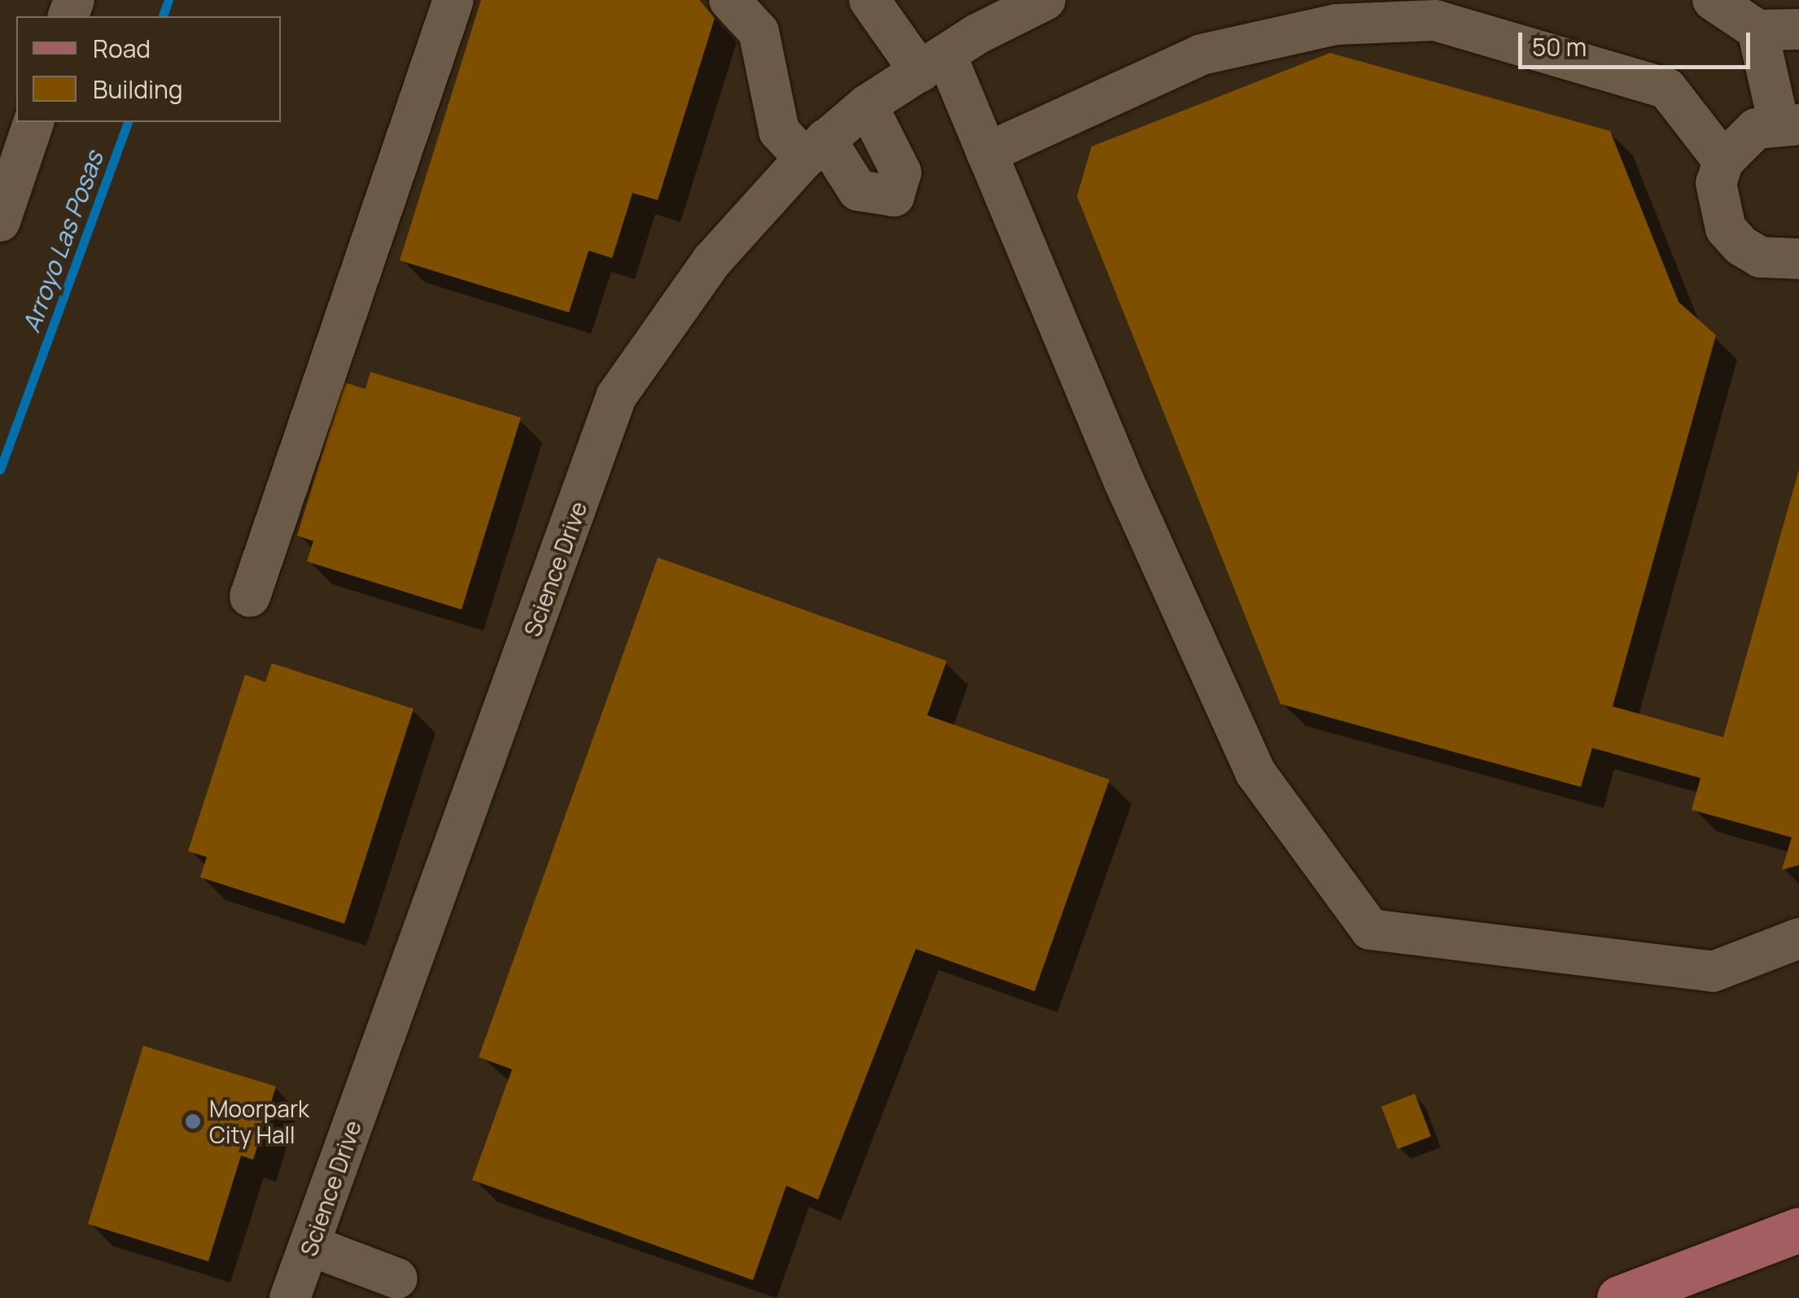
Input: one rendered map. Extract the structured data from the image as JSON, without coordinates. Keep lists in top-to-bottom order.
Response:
{
  "streets": {
    "street": ["Science Drive"]
  },
  "water": ["Arroyo Las Posas"],
  "places": ["Moorpark City Hall"],
  "legend": ["Road", "Building"],
  "scale_bar": "50 m"
}
